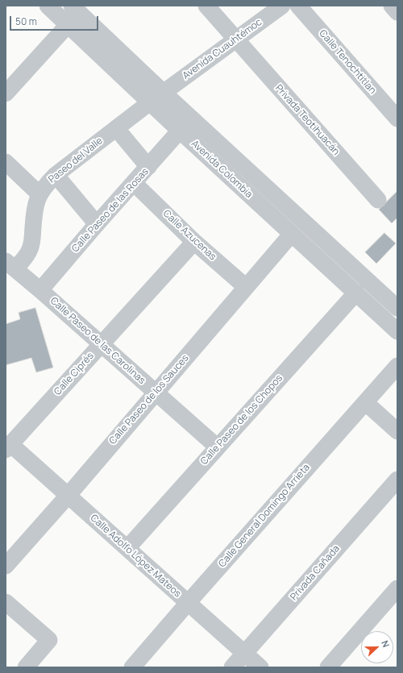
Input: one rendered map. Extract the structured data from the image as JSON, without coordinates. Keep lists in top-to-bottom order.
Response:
{
  "streets": {
    "street": [
      "Avenida Cuauhtémoc",
      "Calle Tenochtitlan",
      "Privada Teotihuacán",
      "Paseo del Valle",
      "Avenida Colombia",
      "Calle Paseo de las Rosas",
      "Calle Azucenas",
      "Calle Paseo de las Carolinas",
      "Calle Ciprés",
      "Calle Paseo de los Sauces",
      "Calle Paseo de los Chopos",
      "Calle General Domingo Arrieta",
      "Calle Adolfo López Mateos",
      "Privada Cañada"
    ]
  },
  "crossings": [
    ["Avenida Cuauhtémoc", "Privada Teotihuacán"],
    ["Avenida Cuauhtémoc", "Paseo del Valle"],
    ["Avenida Cuauhtémoc", "Avenida Colombia"],
    ["Paseo del Valle", "Avenida Colombia"],
    ["Paseo del Valle", "Calle Paseo de las Carolinas"],
    ["Avenida Colombia", "Calle Paseo de las Rosas"],
    ["Avenida Colombia", "Calle Paseo de los Sauces"],
    ["Avenida Colombia", "Calle Paseo de los Chopos"],
    ["Calle Paseo de las Rosas", "Calle Azucenas"],
    ["Calle Paseo de las Rosas", "Calle Paseo de las Carolinas"],
    ["Calle Azucenas", "Calle Ciprés"],
    ["Calle Azucenas", "Calle Paseo de los Sauces"],
    ["Calle Paseo de las Carolinas", "Calle Ciprés"],
    ["Calle Paseo de las Carolinas", "Calle Paseo de los Sauces"],
    ["Calle Paseo de las Carolinas", "Calle Paseo de los Chopos"],
    ["Calle Ciprés", "Calle Adolfo López Mateos"],
    ["Calle Paseo de los Sauces", "Calle Adolfo López Mateos"],
    ["Calle Paseo de los Chopos", "Calle Adolfo López Mateos"],
    ["Calle General Domingo Arrieta", "Calle Adolfo López Mateos"],
    ["Calle Adolfo López Mateos", "Privada Cañada"]
  ],
  "scale_bar": "50 m",
  "north": "right"
}
